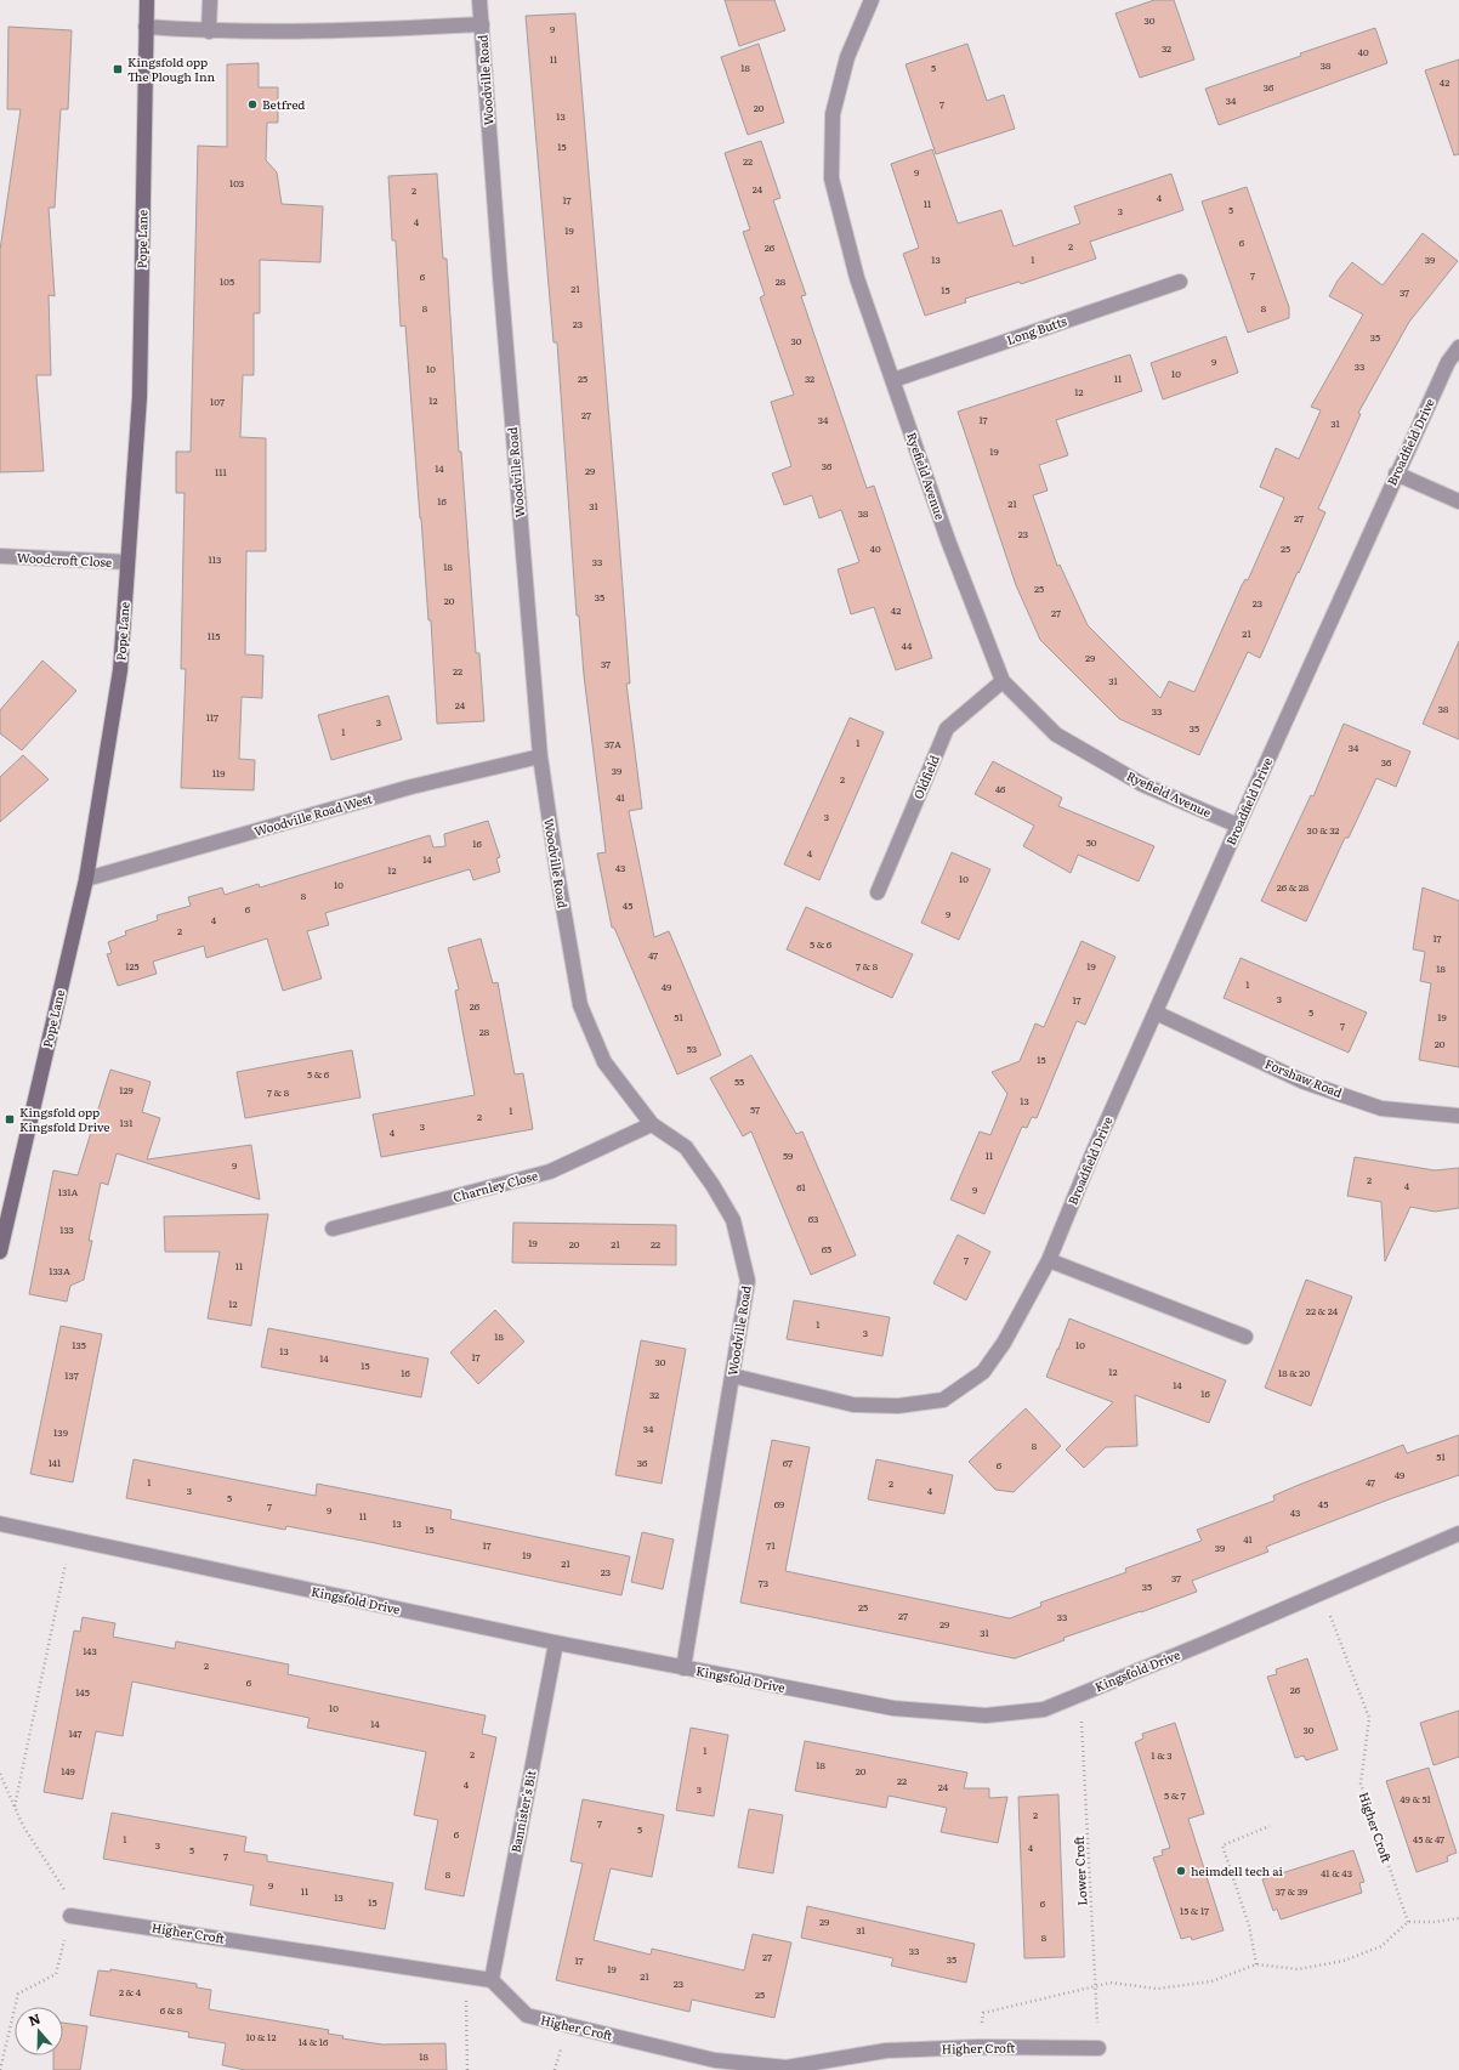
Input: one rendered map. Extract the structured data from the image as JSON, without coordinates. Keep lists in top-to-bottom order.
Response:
{
  "streets": {
    "street": [
      "Woodville Road",
      "Pope Lane",
      "Long Butts",
      "Broadfield Drive",
      "Ryefield Avenue",
      "Woodcroft Close",
      "Oldfield",
      "Woodville Road West",
      "Forshaw Road",
      "Charnley Close",
      "Kingsfold Drive",
      "Bannister's Bit",
      "Higher Croft"
    ],
    "path": ["Lower Croft"]
  },
  "crossings": [
    ["Woodville Road", "Broadfield Drive"],
    ["Woodville Road", "Woodville Road West"],
    ["Woodville Road", "Charnley Close"],
    ["Woodville Road", "Kingsfold Drive"],
    ["Pope Lane", "Woodcroft Close"],
    ["Pope Lane", "Woodville Road West"],
    ["Long Butts", "Ryefield Avenue"],
    ["Broadfield Drive", "Ryefield Avenue"],
    ["Broadfield Drive", "Forshaw Road"],
    ["Ryefield Avenue", "Oldfield"],
    ["Kingsfold Drive", "Bannister's Bit"],
    ["Kingsfold Drive", "Higher Croft"],
    ["Kingsfold Drive", "Lower Croft"],
    ["Bannister's Bit", "Higher Croft"],
    ["Higher Croft", "Lower Croft"]
  ],
  "places": {
    "transit": ["Kingsfold opp The Plough Inn", "Kingsfold opp Kingsfold Drive"],
    "other": ["Betfred", "heimdell tech ai"]
  },
  "house_numbers": [
    "30",
    "9",
    "32",
    "40",
    "11",
    "38",
    "18",
    "5",
    "42",
    "36",
    "34",
    "7",
    "20",
    "13",
    "15",
    "22",
    "9",
    "103",
    "24",
    "2",
    "4",
    "17",
    "11",
    "5",
    "3",
    "4",
    "19",
    "6",
    "2",
    "26",
    "13",
    "1",
    "39",
    "7",
    "6",
    "105",
    "28",
    "21",
    "15",
    "37",
    "8",
    "8",
    "23",
    "35",
    "30",
    "9",
    "33",
    "10",
    "10",
    "25",
    "32",
    "11",
    "12",
    "12",
    "107",
    "27",
    "34",
    "17",
    "31",
    "19",
    "36",
    "14",
    "29",
    "111",
    "16",
    "21",
    "31",
    "38",
    "27",
    "23",
    "40",
    "25",
    "113",
    "33",
    "18",
    "25",
    "35",
    "20",
    "23",
    "42",
    "27",
    "21",
    "115",
    "44",
    "29",
    "37",
    "22",
    "31",
    "24",
    "38",
    "33",
    "117",
    "3",
    "35",
    "1",
    "1",
    "37A",
    "34",
    "36",
    "39",
    "119",
    "2",
    "46",
    "41",
    "3",
    "30 & 32",
    "50",
    "16",
    "4",
    "14",
    "43",
    "12",
    "10",
    "10",
    "26 & 28",
    "8",
    "45",
    "6",
    "9",
    "4",
    "2",
    "17",
    "5 & 6",
    "47",
    "125",
    "7 & 8",
    "19",
    "18",
    "1",
    "49",
    "3",
    "17",
    "26",
    "5",
    "51",
    "19",
    "7",
    "28",
    "20",
    "53",
    "15",
    "5 & 6",
    "55",
    "129",
    "7 & 8",
    "13",
    "57",
    "1",
    "2",
    "131",
    "3",
    "4",
    "59",
    "11",
    "9",
    "2",
    "4",
    "61",
    "9",
    "131A",
    "63",
    "133",
    "19",
    "20",
    "21",
    "22",
    "65",
    "7",
    "11",
    "133A",
    "12",
    "22 & 24",
    "1",
    "3",
    "18",
    "135",
    "10",
    "13",
    "17",
    "14",
    "30",
    "15",
    "12",
    "16",
    "18 & 20",
    "137",
    "14",
    "16",
    "32",
    "34",
    "139",
    "8",
    "51",
    "141",
    "36",
    "67",
    "6",
    "49",
    "1",
    "47",
    "2",
    "3",
    "4",
    "5",
    "69",
    "45",
    "7",
    "9",
    "43",
    "11",
    "13",
    "15",
    "41",
    "17",
    "71",
    "39",
    "19",
    "21",
    "23",
    "37",
    "73",
    "35",
    "25",
    "27",
    "33",
    "29",
    "31",
    "143",
    "2",
    "6",
    "26",
    "145",
    "10",
    "14",
    "30",
    "147",
    "1",
    "2",
    "1 & 3",
    "18",
    "149",
    "20",
    "22",
    "4",
    "24",
    "3",
    "5 & 7",
    "49 & 51",
    "2",
    "7",
    "5",
    "6",
    "1",
    "45 & 47",
    "3",
    "4",
    "5",
    "7",
    "41 & 43",
    "8",
    "9",
    "11",
    "37 & 39",
    "13",
    "15",
    "6",
    "15 & 17",
    "29",
    "31",
    "8",
    "33",
    "27",
    "35",
    "17",
    "19",
    "21",
    "23",
    "2 & 4",
    "25",
    "6 & 8",
    "10 & 12",
    "14 & 16",
    "18"
  ],
  "north": "top"
}
